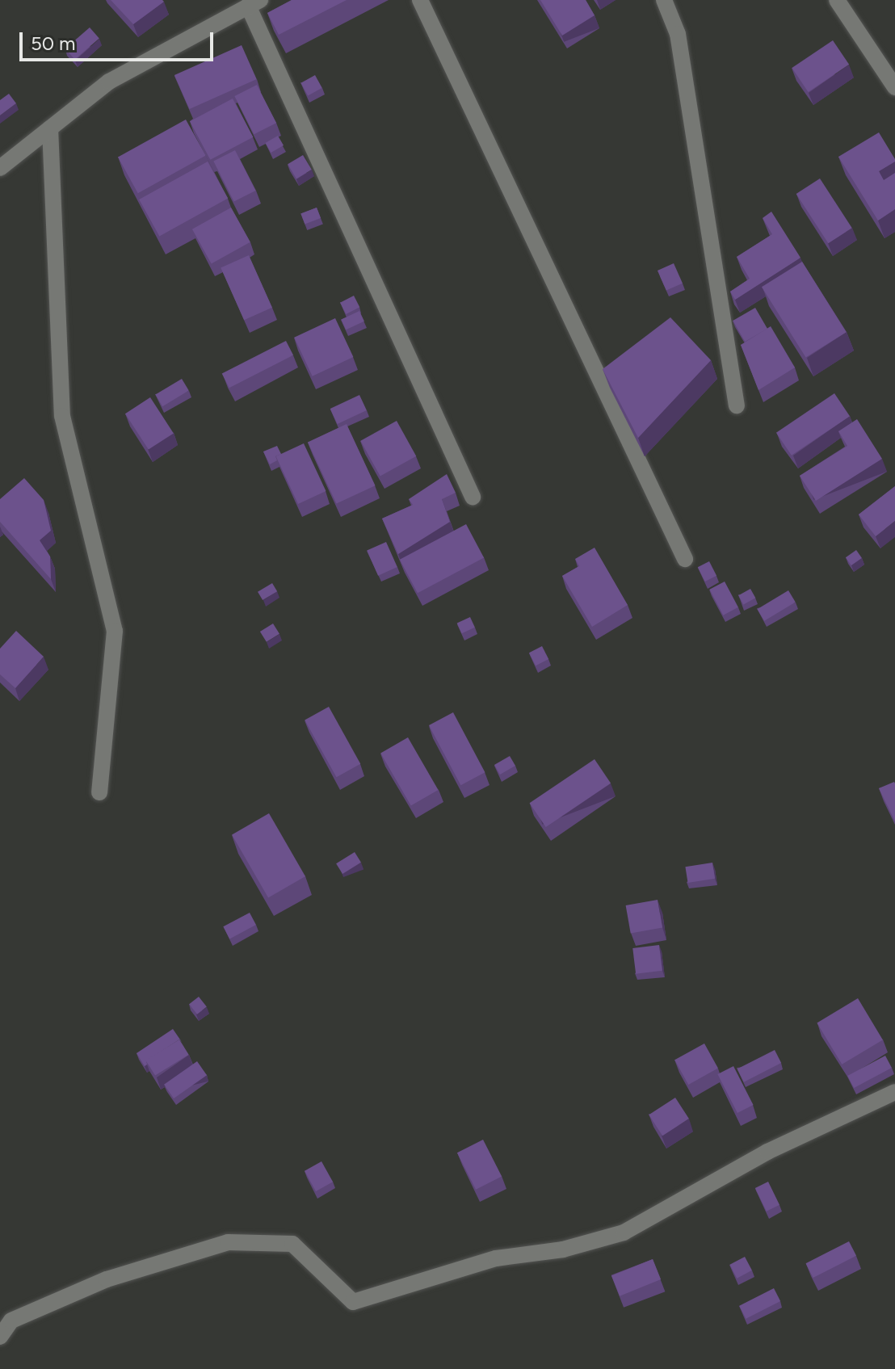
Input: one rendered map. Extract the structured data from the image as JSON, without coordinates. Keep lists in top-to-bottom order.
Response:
{
  "scale_bar": "50 m"
}
